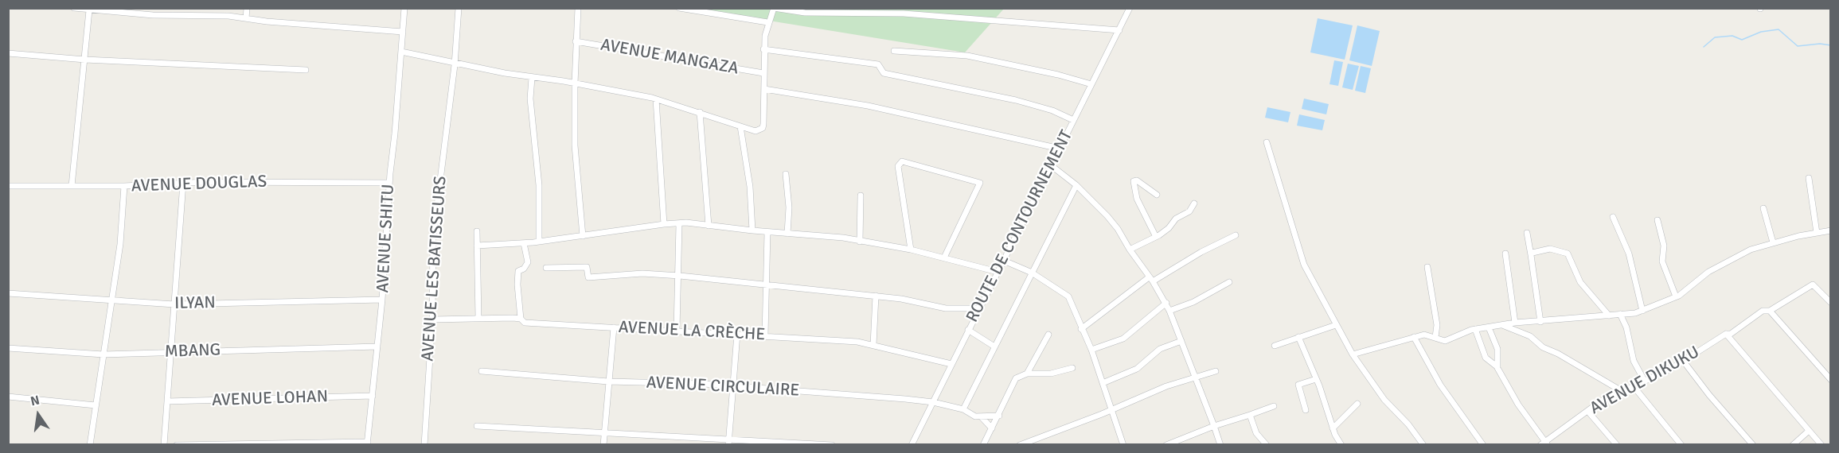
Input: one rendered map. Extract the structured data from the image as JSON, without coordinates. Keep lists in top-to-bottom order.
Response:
{
  "streets": {
    "street": [
      "AVENUE MANGAZA",
      "AVENUE DOUGLAS",
      "ROUTE DE CONTOURNEMENT",
      "AVENUE SHITU",
      "AVENUE LES BATISSEURS",
      "ILYAN",
      "AVENUE LA CRÈCHE",
      "MBANG",
      "AVENUE DIKUKU",
      "AVENUE CIRCULAIRE",
      "AVENUE LOHAN"
    ]
  },
  "crossings": [
    ["AVENUE DOUGLAS", "AVENUE SHITU"],
    ["ROUTE DE CONTOURNEMENT", "AVENUE LA CRÈCHE"],
    ["ROUTE DE CONTOURNEMENT", "AVENUE CIRCULAIRE"],
    ["AVENUE SHITU", "ILYAN"],
    ["AVENUE SHITU", "MBANG"],
    ["AVENUE SHITU", "AVENUE LOHAN"],
    ["AVENUE LES BATISSEURS", "AVENUE LA CRÈCHE"]
  ],
  "north": "top"
}
